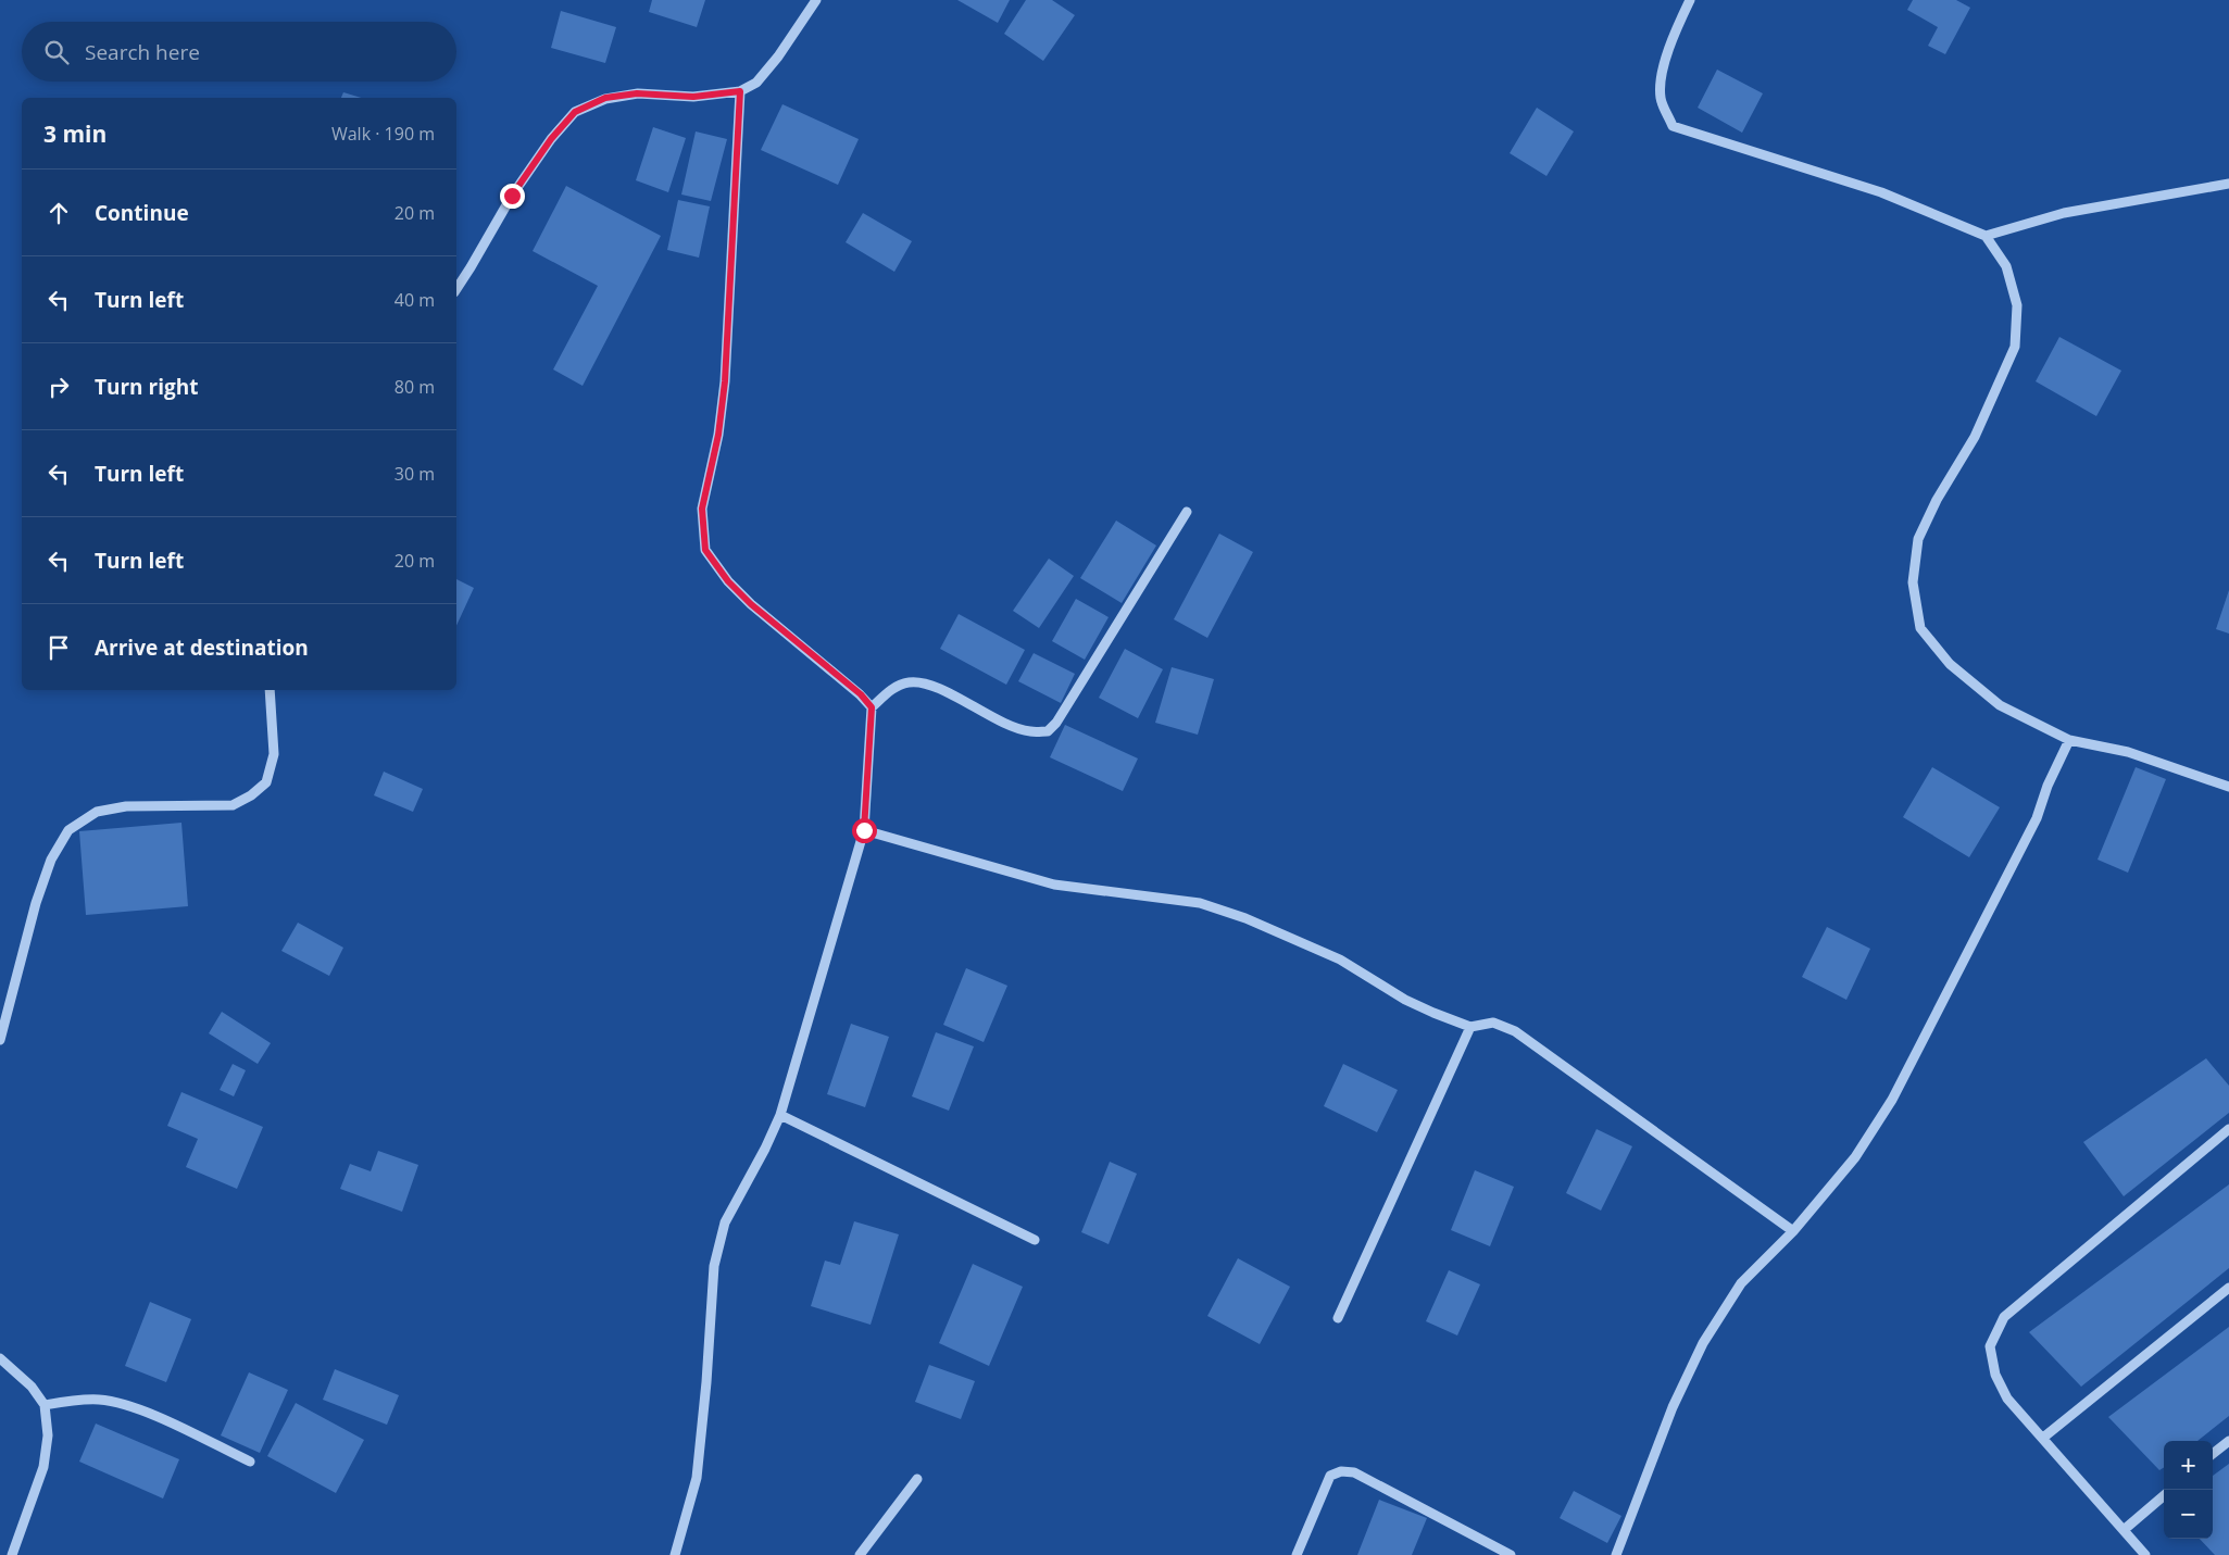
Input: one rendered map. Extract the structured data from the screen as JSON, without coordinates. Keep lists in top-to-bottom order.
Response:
{
  "page": {
    "search": "Search here",
    "heading": ["3 min", "Walk · 190 m"],
    "list": [
      ["Continue", "20 m"],
      ["Turn left", "40 m"],
      ["Turn right", "80 m"],
      ["Turn left", "30 m"],
      ["Turn left", "20 m"],
      "Arrive at destination"
    ],
    "map_buttons": ["+", "−"]
  }
}
